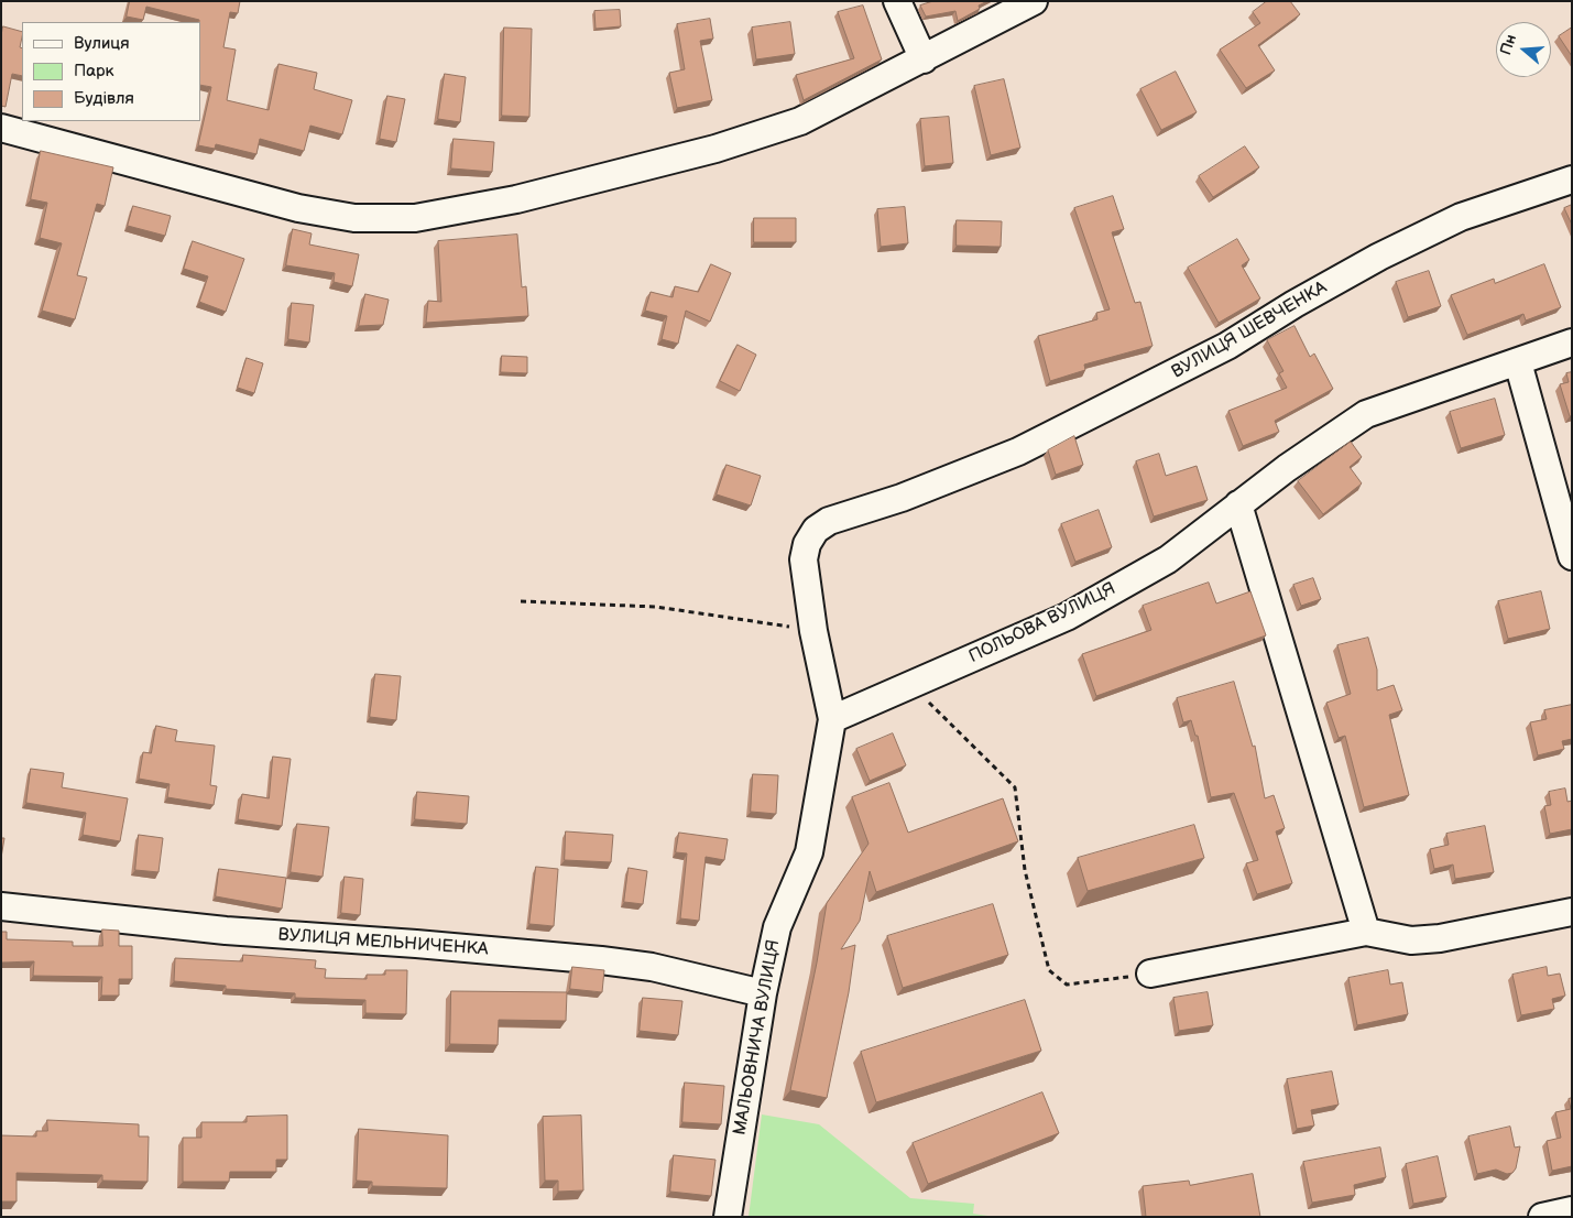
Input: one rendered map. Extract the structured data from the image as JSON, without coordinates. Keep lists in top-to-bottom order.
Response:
{
  "streets": {
    "street": [
      "ВУЛИЦЯ ШЕВЧЕНКА",
      "ПОЛЬОВА ВУЛИЦЯ",
      "ВУЛИЦЯ МЕЛЬНИЧЕНКА",
      "МАЛЬОВНИЧА ВУЛИЦЯ"
    ]
  },
  "crossings": [
    ["ВУЛИЦЯ ШЕВЧЕНКА", "МАЛЬОВНИЧА ВУЛИЦЯ"],
    ["ПОЛЬОВА ВУЛИЦЯ", "МАЛЬОВНИЧА ВУЛИЦЯ"],
    ["ВУЛИЦЯ МЕЛЬНИЧЕНКА", "МАЛЬОВНИЧА ВУЛИЦЯ"]
  ],
  "legend": ["Вулиця", "Парк", "Будівля"],
  "north": "left"
}
